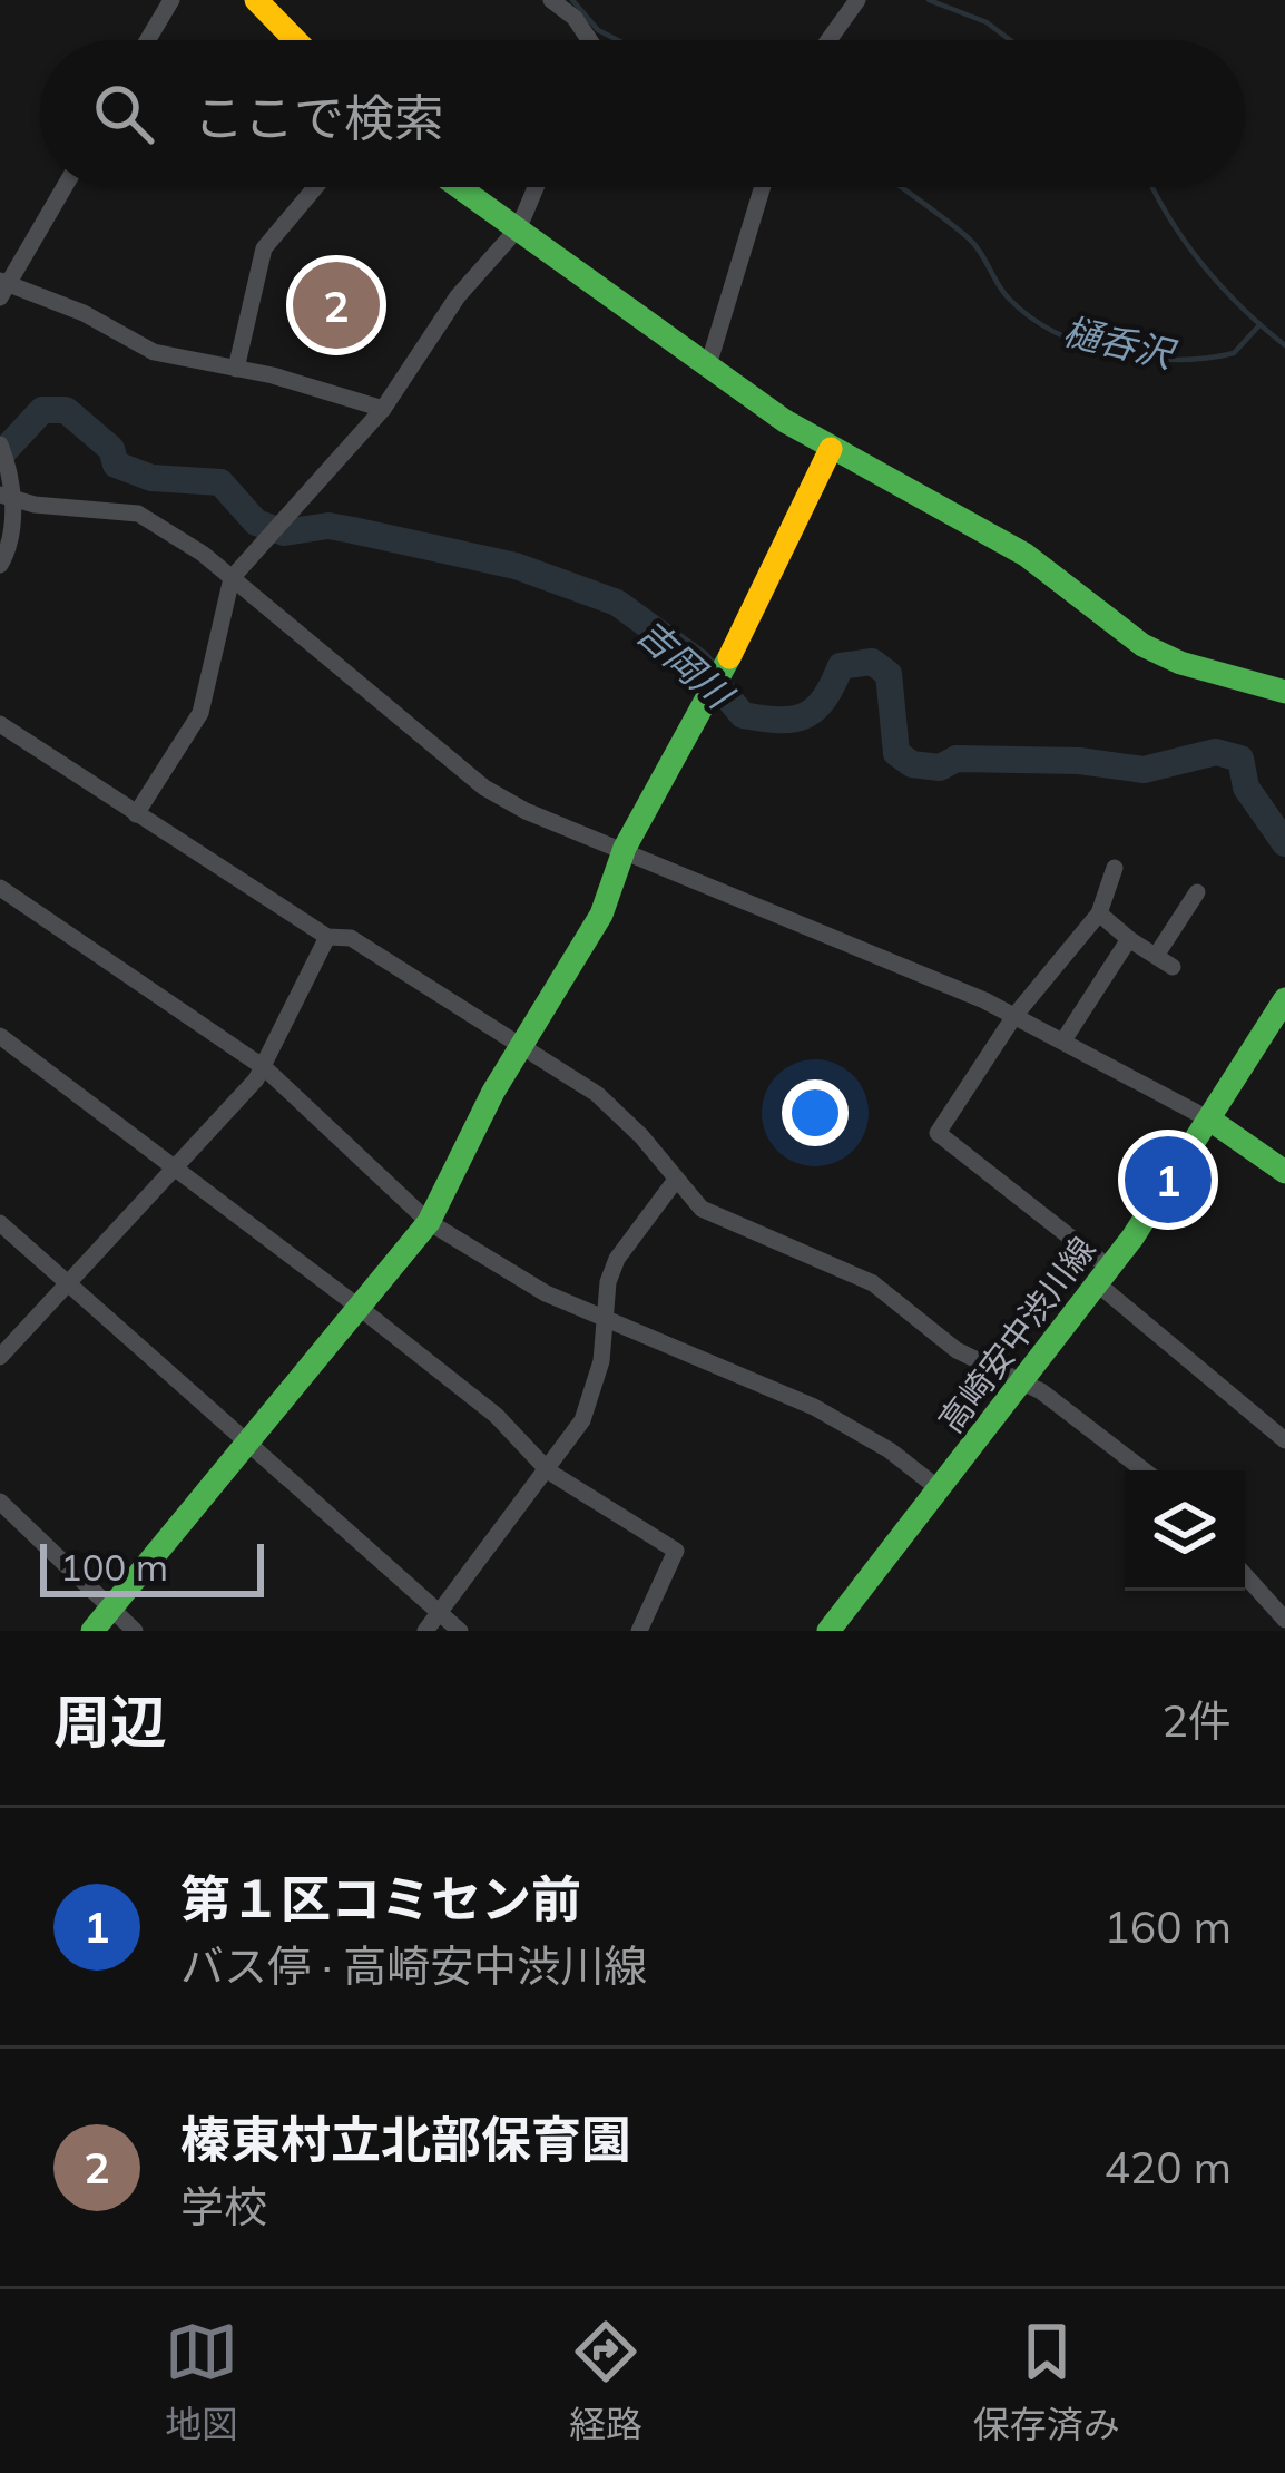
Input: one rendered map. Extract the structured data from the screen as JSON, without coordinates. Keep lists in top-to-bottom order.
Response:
{
  "streets": {
    "street": ["高崎安中渋川線"]
  },
  "water": ["樋呑沢", "吉岡川"],
  "scale_bar": "100 m",
  "page": {
    "search": "ここで検索",
    "pins": ["2", "1"],
    "scale": "100 m",
    "heading": ["周辺", "2件"],
    "list": [
      {
        "mark": "1",
        "name": "第１区コミセン前",
        "note": "バス停 · 高崎安中渋川線",
        "value": "160 m"
      },
      {
        "mark": "2",
        "name": "榛東村立北部保育園",
        "note": "学校",
        "value": "420 m"
      }
    ],
    "nav": ["地図", "経路", "保存済み"]
  }
}
